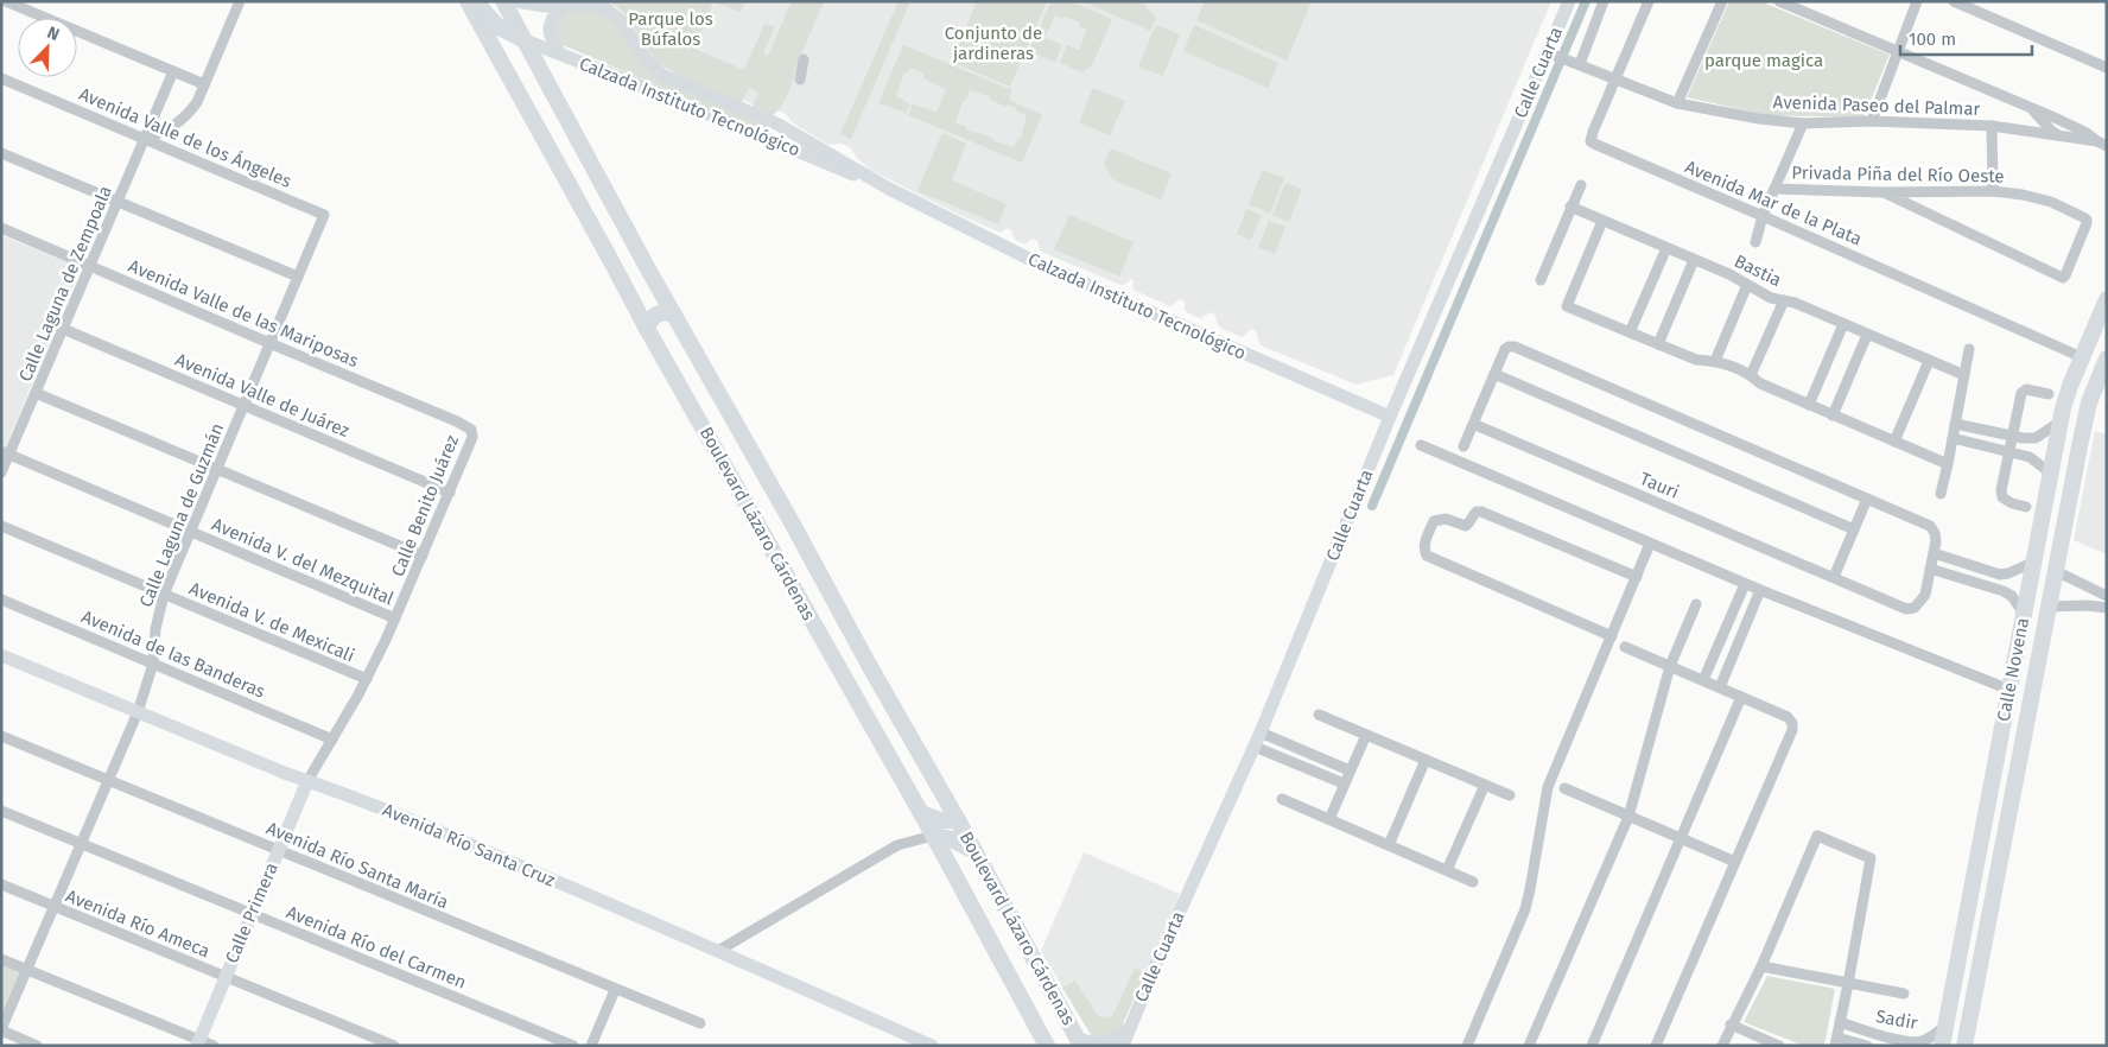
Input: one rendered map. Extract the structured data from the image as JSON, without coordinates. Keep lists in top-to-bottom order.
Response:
{
  "streets": {
    "main road": ["Boulevard Lázaro Cárdenas", "Calle Novena"],
    "street": [
      "Calle Cuarta",
      "Avenida Paseo del Palmar",
      "Calzada Instituto Tecnológico",
      "Avenida Valle de los Ángeles",
      "Privada Piña del Río Oeste",
      "Avenida Mar de la Plata",
      "Bastia",
      "Calle Laguna de Zempoala",
      "Avenida Valle de las Mariposas",
      "Avenida Valle de Juárez",
      "Tauri",
      "Calle Benito Juárez",
      "Calle Laguna de Guzmán",
      "Avenida V. del Mezquital",
      "Avenida V. de Mexicali",
      "Avenida de las Banderas",
      "Avenida Río Santa Cruz",
      "Avenida Río Santa María",
      "Calle Primera",
      "Avenida Río Ameca",
      "Avenida Río del Carmen",
      "Sadir"
    ]
  },
  "crossings": [
    ["Calle Cuarta", "Avenida Paseo del Palmar"],
    ["Calle Cuarta", "Calzada Instituto Tecnológico"],
    ["Avenida Paseo del Palmar", "Avenida Mar de la Plata"],
    ["Calzada Instituto Tecnológico", "Boulevard Lázaro Cárdenas"],
    ["Avenida Valle de los Ángeles", "Calle Laguna de Zempoala"],
    ["Avenida Valle de los Ángeles", "Calle Laguna de Guzmán"],
    ["Avenida Mar de la Plata", "Calle Novena"],
    ["Calle Laguna de Zempoala", "Avenida Valle de las Mariposas"],
    ["Calle Laguna de Zempoala", "Avenida Valle de Juárez"],
    ["Calle Laguna de Zempoala", "Avenida V. del Mezquital"],
    ["Avenida Valle de las Mariposas", "Calle Benito Juárez"],
    ["Avenida Valle de las Mariposas", "Calle Laguna de Guzmán"],
    ["Avenida Valle de Juárez", "Calle Benito Juárez"],
    ["Avenida Valle de Juárez", "Calle Laguna de Guzmán"],
    ["Calle Benito Juárez", "Avenida V. del Mezquital"],
    ["Calle Benito Juárez", "Avenida V. de Mexicali"],
    ["Calle Benito Juárez", "Avenida de las Banderas"],
    ["Calle Benito Juárez", "Avenida Río Santa Cruz"],
    ["Calle Benito Juárez", "Calle Primera"],
    ["Calle Laguna de Guzmán", "Avenida V. del Mezquital"],
    ["Calle Laguna de Guzmán", "Avenida V. de Mexicali"],
    ["Calle Laguna de Guzmán", "Avenida de las Banderas"],
    ["Calle Laguna de Guzmán", "Avenida Río Santa Cruz"],
    ["Calle Laguna de Guzmán", "Avenida Río Santa María"],
    ["Calle Laguna de Guzmán", "Avenida Río Ameca"],
    ["Calle Laguna de Guzmán", "Avenida Río del Carmen"],
    ["Calle Novena", "Sadir"],
    ["Avenida Río Santa Cruz", "Calle Primera"],
    ["Avenida Río Santa María", "Calle Primera"],
    ["Calle Primera", "Avenida Río Ameca"],
    ["Calle Primera", "Avenida Río del Carmen"]
  ],
  "parks": ["Parque los Búfalos", "Conjunto de jardineras", "parque magica"],
  "scale_bar": "100 m",
  "north": "top right"
}
